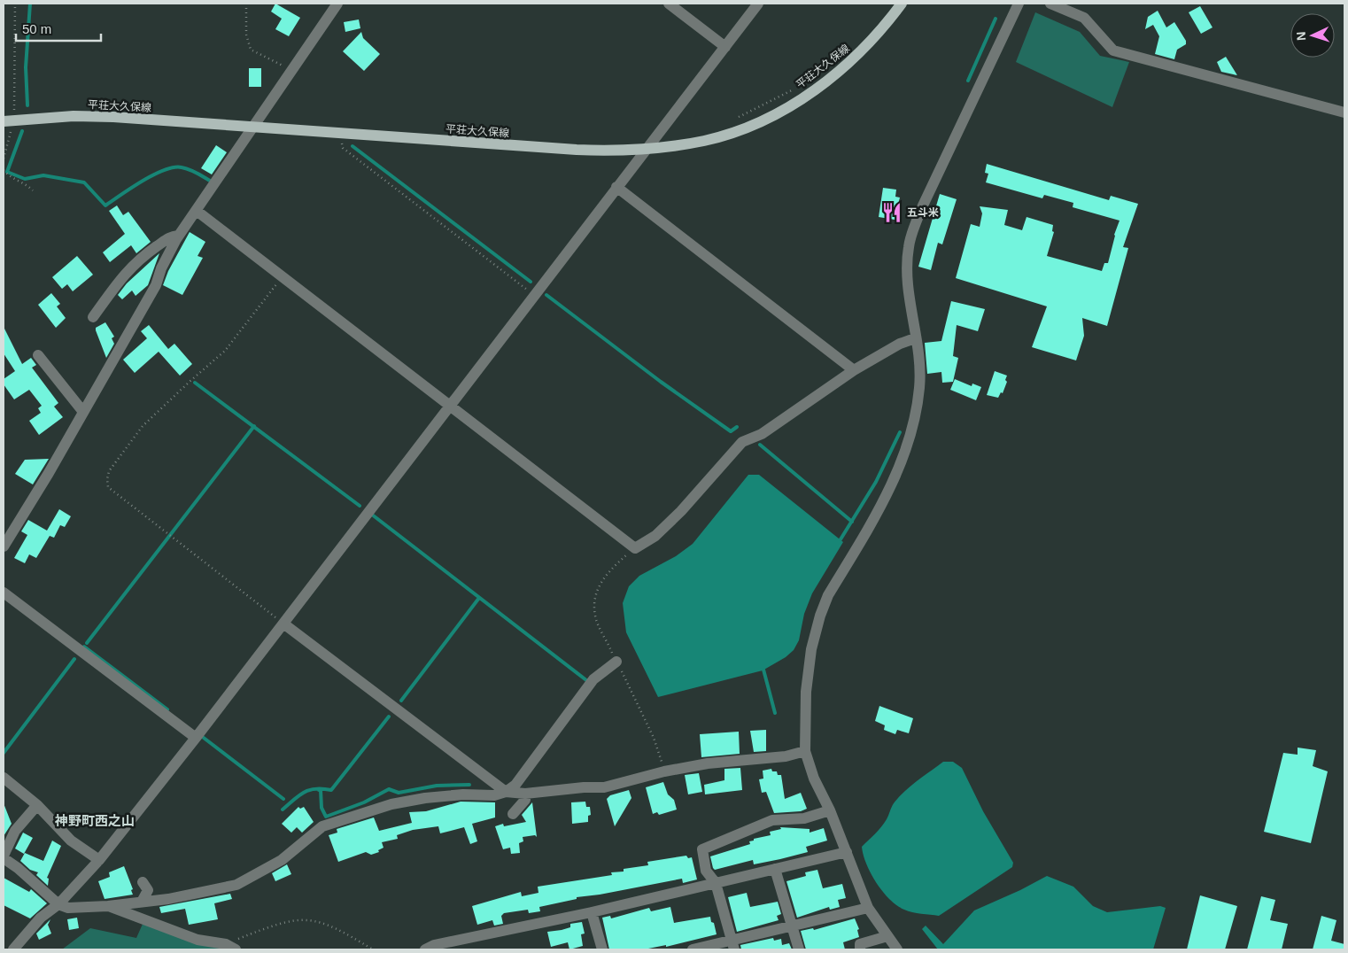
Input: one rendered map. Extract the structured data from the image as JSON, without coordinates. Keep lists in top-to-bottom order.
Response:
{
  "streets": {
    "main road": ["平荘大久保線"]
  },
  "districts": ["神野町西之山"],
  "places": {
    "restaurant": ["五斗米"]
  },
  "scale_bar": "50 m",
  "north": "left"
}
